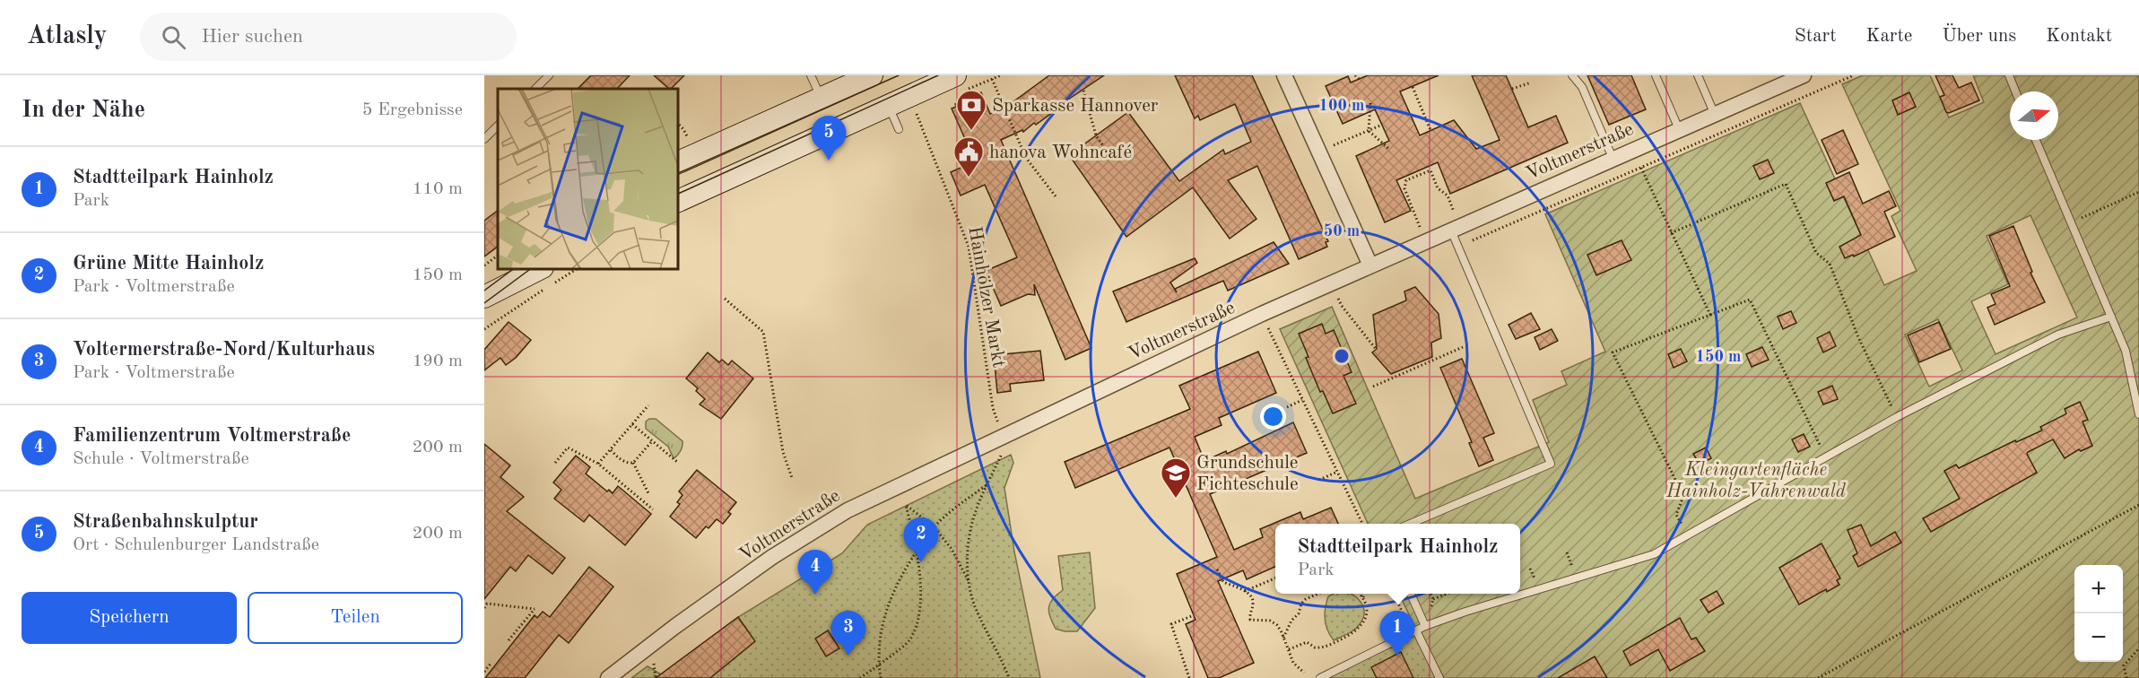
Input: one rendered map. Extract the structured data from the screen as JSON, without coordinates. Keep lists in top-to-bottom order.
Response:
{
  "streets": {
    "street": ["Voltmerstraße"],
    "path": ["Hainhölzer Markt"]
  },
  "crossings": [
    ["Voltmerstraße", "Hainhölzer Markt"]
  ],
  "parks": ["Kleingartenfläche Hainholz-Vahrenwald"],
  "places": {
    "bank": ["Sparkasse Hannover"],
    "public building": ["hanova Wohncafé"],
    "school or university": ["Grundschule Fichteschule"]
  },
  "north": "right",
  "page": {
    "header": "Atlasly",
    "search": "Hier suchen",
    "nav": [
      "Start",
      "Karte",
      "Über uns",
      "Kontakt"
    ],
    "heading": ["In der Nähe", "5 Ergebnisse"],
    "pins": [
      "5",
      "2",
      "4",
      "1",
      "3"
    ],
    "list": [
      {
        "mark": "1",
        "name": "Stadtteilpark Hainholz",
        "note": "Park",
        "value": "110 m"
      },
      {
        "mark": "2",
        "name": "Grüne Mitte Hainholz",
        "note": "Park · Voltmerstraße",
        "value": "150 m"
      },
      {
        "mark": "3",
        "name": "Voltermerstraße-Nord/Kulturhaus",
        "note": "Park · Voltmerstraße",
        "value": "190 m"
      },
      {
        "mark": "4",
        "name": "Familienzentrum Voltmerstraße",
        "note": "Schule · Voltmerstraße",
        "value": "200 m"
      },
      {
        "mark": "5",
        "name": "Straßenbahnskulptur",
        "note": "Ort · Schulenburger Landstraße",
        "value": "200 m"
      }
    ],
    "popup": ["Stadtteilpark Hainholz", "Park"],
    "map_buttons": ["+", "−"],
    "buttons": ["Speichern", "Teilen"]
  },
  "rings": ["100 m", "50 m", "150 m"]
}
